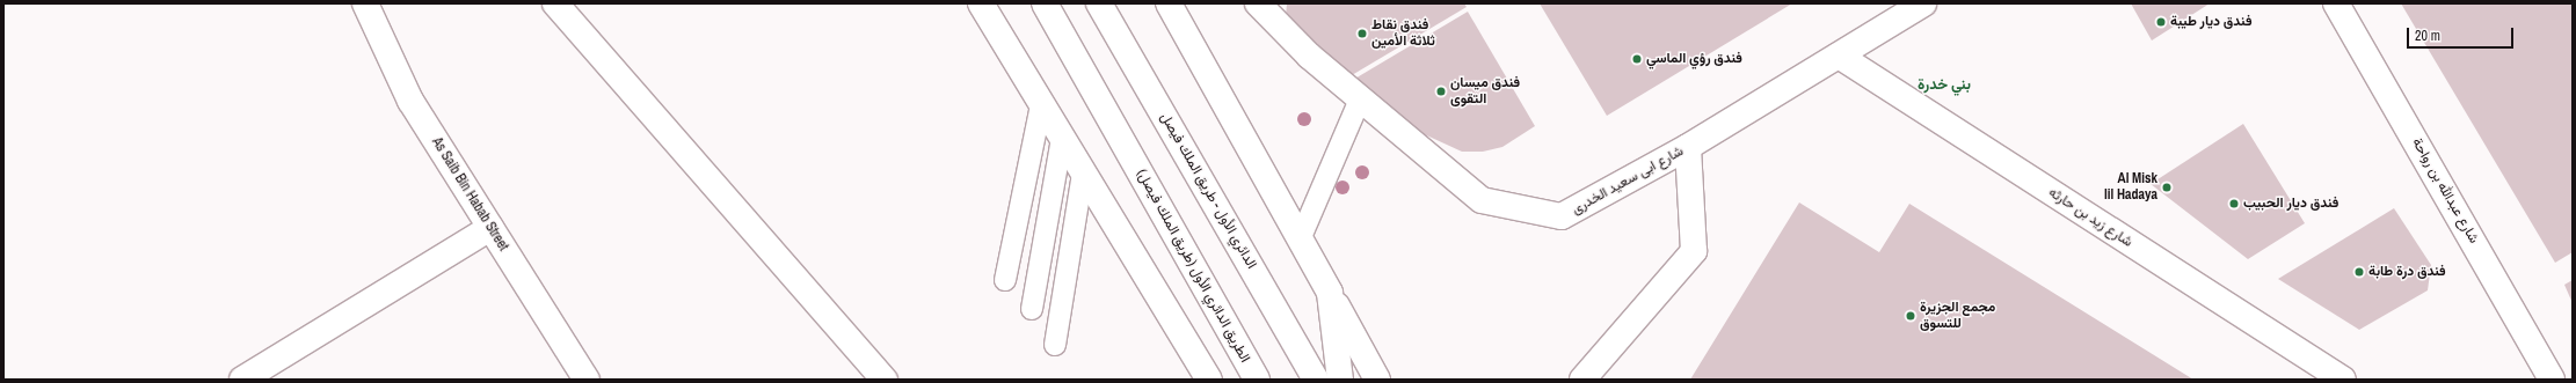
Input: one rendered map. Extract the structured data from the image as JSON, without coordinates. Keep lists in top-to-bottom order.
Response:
{
  "streets": {
    "main road": [
      "شارع ابى سعيد الخدرى",
      "الدائري الأول - طريق الملك فيصل",
      "شارع عبدالله بن رواحة",
      "As Saib Bin Habab Street",
      "شارع زيد بن حارثه",
      "الطريق الدائري الأول (طريق الملك فيصل)"
    ]
  },
  "crossings": [
    ["شارع ابى سعيد الخدرى", "شارع زيد بن حارثه"]
  ],
  "districts": ["بني خدرة"],
  "places": [
    "فندق ديار طيبة",
    "فندق نقاط ثلاثة الأمين",
    "فندق رؤي الماسي",
    "فندق ميسان التقوى",
    "Al Misk lil Hadaya",
    "فندق ديار الحبيب",
    "فندق درة طابة",
    "مجمع الجزيرة للتسوق"
  ],
  "scale_bar": "20 m"
}
